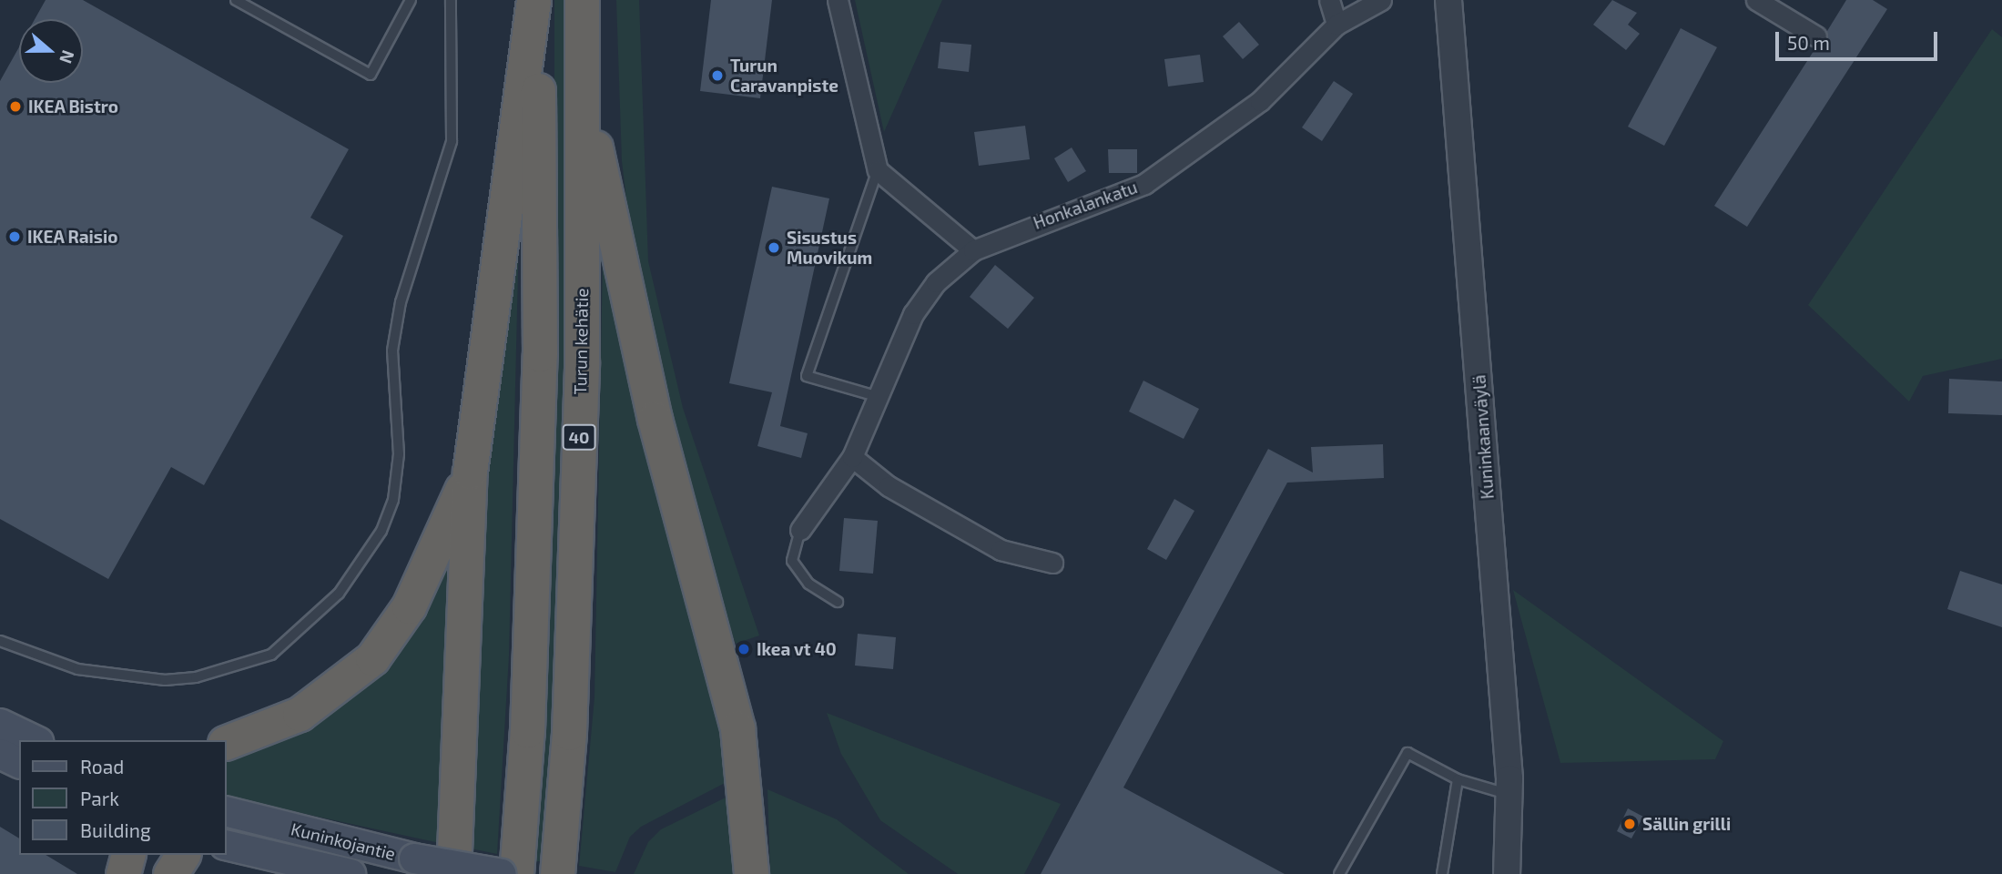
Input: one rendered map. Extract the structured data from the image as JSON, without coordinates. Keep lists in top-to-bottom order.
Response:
{
  "streets": {
    "highway": ["Turun kehätie", "40"],
    "main road": ["Kuninkojantie"],
    "street": ["Honkalankatu", "Kuninkaanväylä"]
  },
  "places": [
    "Turun Caravanpiste",
    "IKEA Bistro",
    "IKEA Raisio",
    "Sisustus Muovikum",
    "Ikea vt 40",
    "Sällin grilli"
  ],
  "legend": ["Road", "Park", "Building"],
  "scale_bar": "50 m",
  "north": "right"
}
